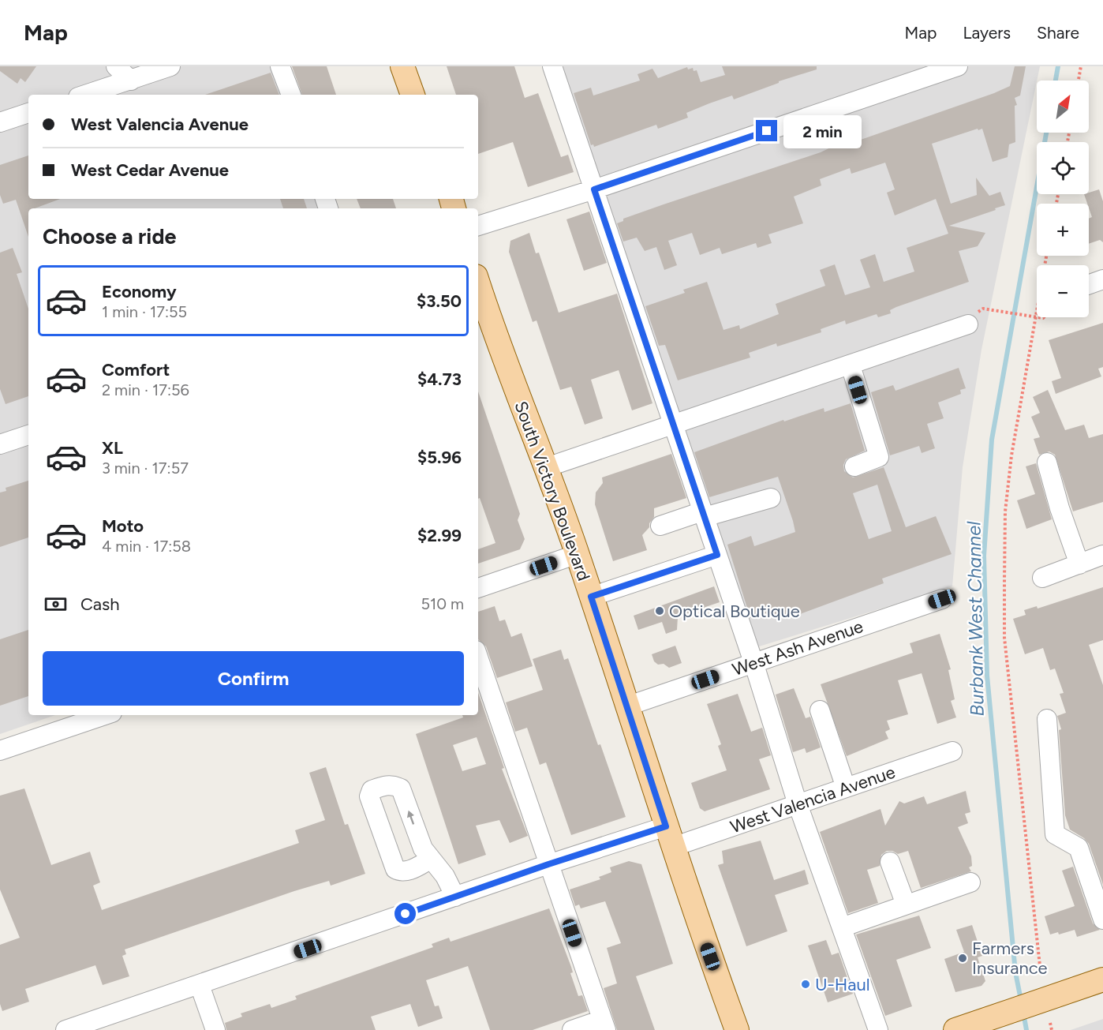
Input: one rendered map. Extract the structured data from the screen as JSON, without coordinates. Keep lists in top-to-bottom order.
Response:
{
  "streets": {
    "main road": ["South Victory Boulevard"],
    "street": ["West Ash Avenue", "West Valencia Avenue"]
  },
  "crossings": [
    ["South Victory Boulevard", "West Ash Avenue"],
    ["South Victory Boulevard", "West Valencia Avenue"]
  ],
  "water": ["Burbank West Channel"],
  "places": ["Optical Boutique", "Farmers Insurance", "U-Haul"],
  "north": "top right",
  "page": {
    "header": "Map",
    "nav": ["Map", "Layers", "Share"],
    "map_buttons": ["+", "−"],
    "banner": ["West Valencia Avenue", "West Cedar Avenue"],
    "bubble": "2 min",
    "heading": "Choose a ride",
    "list": [
      {
        "name": "Economy",
        "note": "1 min · 17:55",
        "value": "$3.50"
      },
      {
        "name": "Comfort",
        "note": "2 min · 17:56",
        "value": "$4.73"
      },
      {
        "name": "XL",
        "note": "3 min · 17:57",
        "value": "$5.96"
      },
      {
        "name": "Moto",
        "note": "4 min · 17:58",
        "value": "$2.99"
      }
    ],
    "pay": ["Cash", "510 m"],
    "buttons": "Confirm"
  }
}
